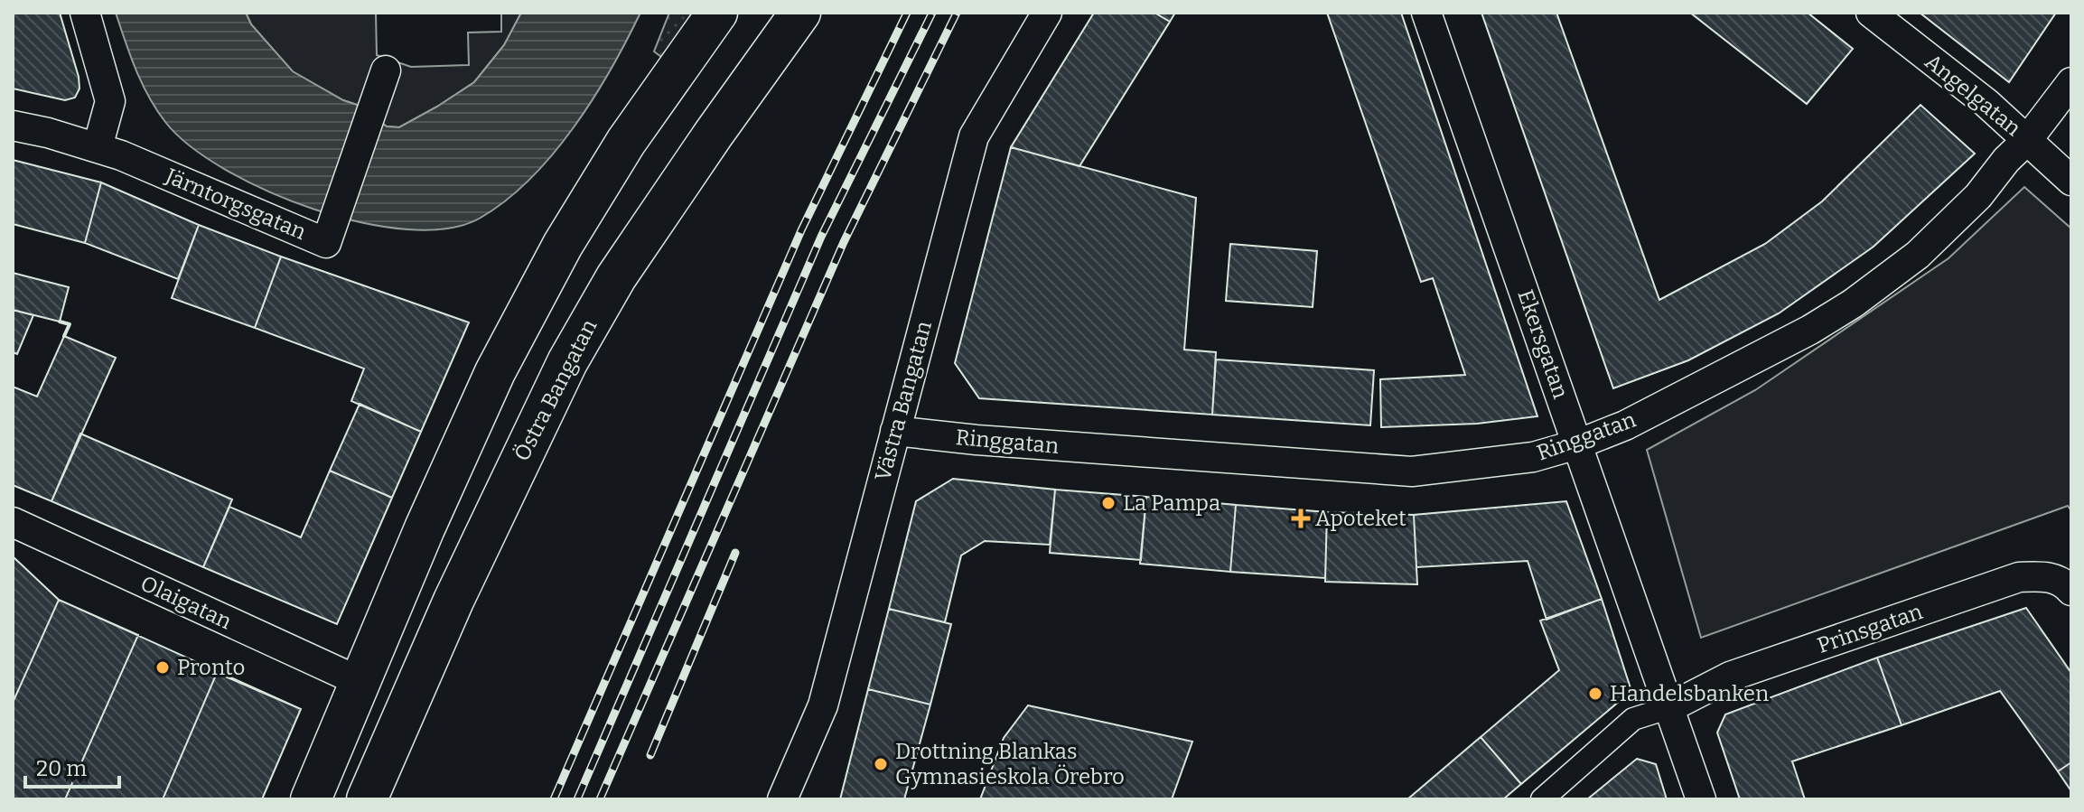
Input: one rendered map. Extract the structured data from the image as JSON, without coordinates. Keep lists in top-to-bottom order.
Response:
{
  "streets": {
    "main road": ["Östra Bangatan"],
    "street": [
      "Angelgatan",
      "Järntorgsgatan",
      "Ekersgatan",
      "Västra Bangatan",
      "Ringgatan",
      "Olaigatan",
      "Prinsgatan"
    ]
  },
  "crossings": [
    ["Angelgatan", "Ringgatan"],
    ["Ekersgatan", "Ringgatan"],
    ["Ekersgatan", "Prinsgatan"],
    ["Västra Bangatan", "Ringgatan"]
  ],
  "places": {
    "other": [
      "La Pampa",
      "Pronto",
      "Handelsbanken",
      "Drottning Blankas Gymnasieskola Örebro"
    ],
    "health": ["Apoteket"]
  },
  "scale_bar": "20 m"
}
